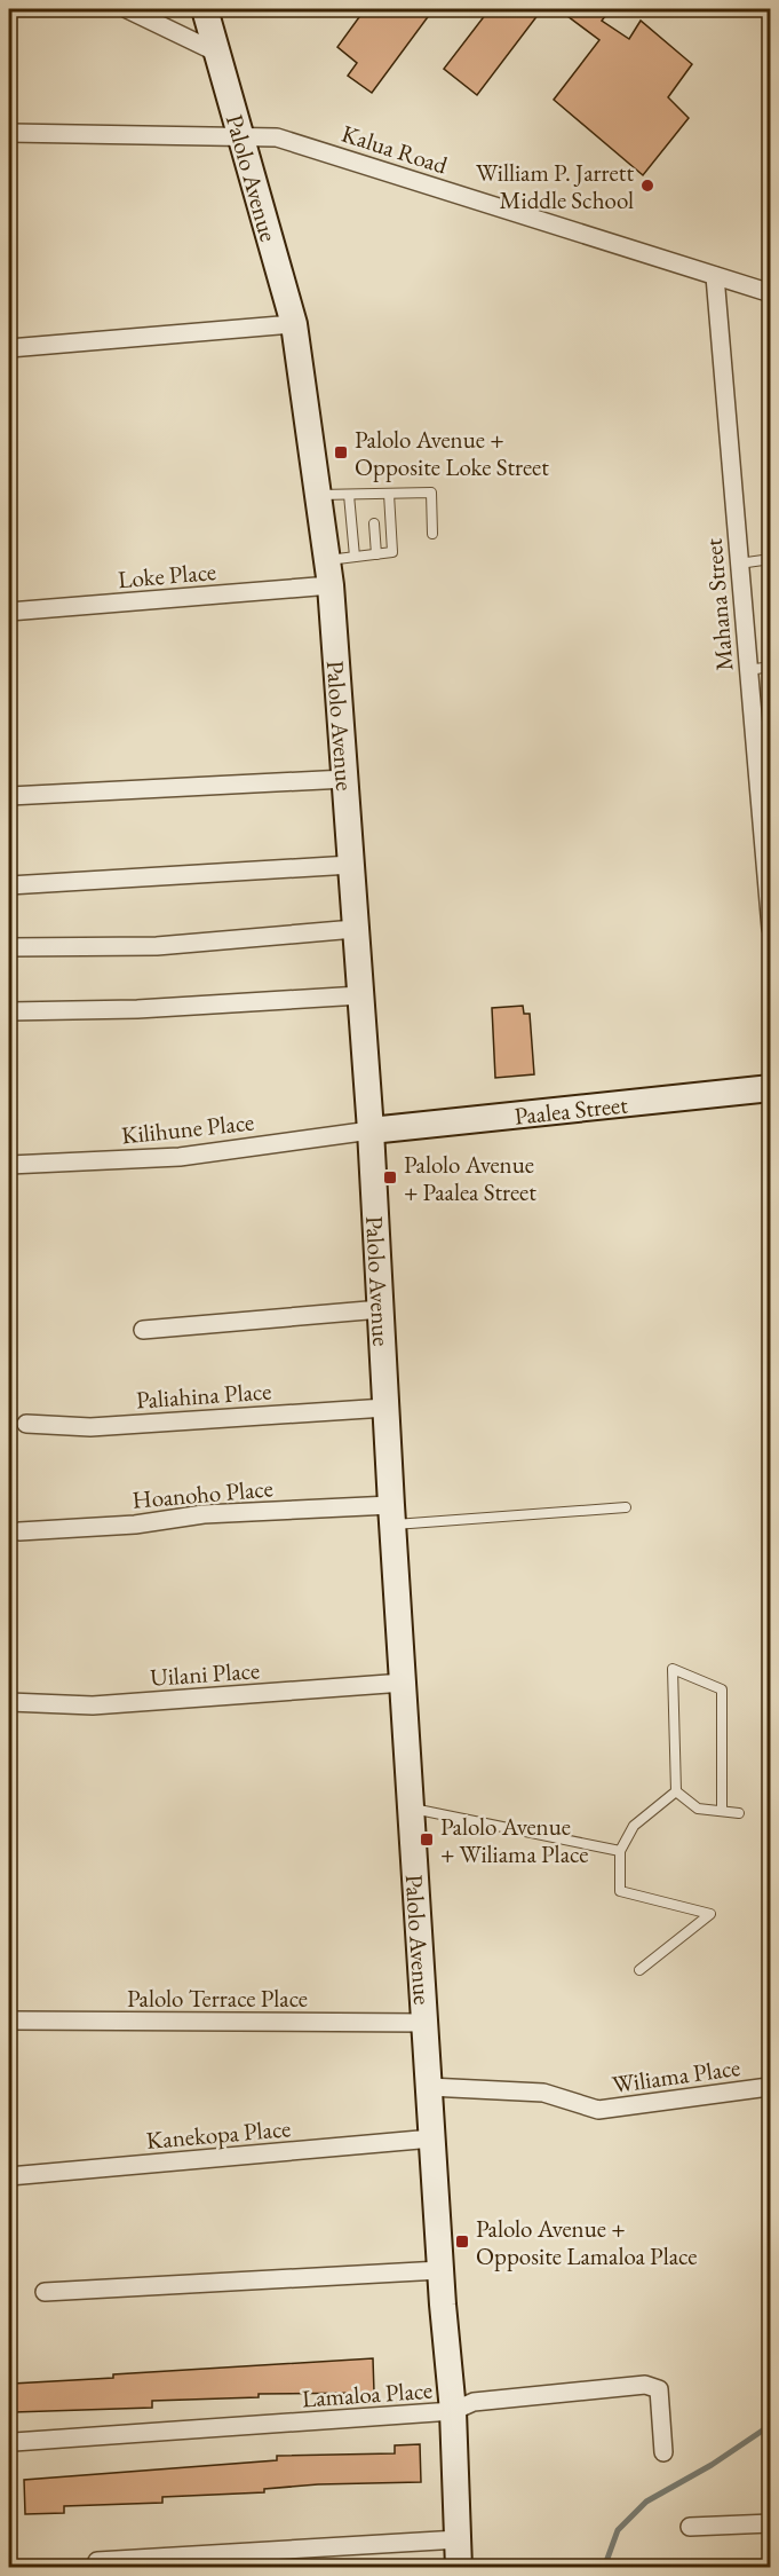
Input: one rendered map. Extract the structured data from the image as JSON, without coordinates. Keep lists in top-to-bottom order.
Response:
{
  "streets": {
    "street": [
      "Kalua Road",
      "Palolo Avenue",
      "Loke Place",
      "Mahana Street",
      "Paalea Street",
      "Kilihune Place",
      "Paliahina Place",
      "Hoanoho Place",
      "Uilani Place",
      "Palolo Terrace Place",
      "Wiliama Place",
      "Kanekopa Place",
      "Lamaloa Place"
    ]
  },
  "crossings": [
    ["Kalua Road", "Palolo Avenue"],
    ["Kalua Road", "Mahana Street"],
    ["Palolo Avenue", "Loke Place"],
    ["Palolo Avenue", "Paalea Street"],
    ["Palolo Avenue", "Kilihune Place"],
    ["Palolo Avenue", "Paliahina Place"],
    ["Palolo Avenue", "Hoanoho Place"],
    ["Palolo Avenue", "Uilani Place"],
    ["Palolo Avenue", "Palolo Terrace Place"],
    ["Palolo Avenue", "Wiliama Place"],
    ["Palolo Avenue", "Kanekopa Place"],
    ["Palolo Avenue", "Lamaloa Place"],
    ["Paalea Street", "Kilihune Place"]
  ],
  "places": {
    "other": ["William P. Jarrett Middle School"],
    "transit": [
      "Palolo Avenue + Opposite Loke Street",
      "Palolo Avenue + Paalea Street",
      "Palolo Avenue + Wiliama Place",
      "Palolo Avenue + Opposite Lamaloa Place"
    ]
  }
}
